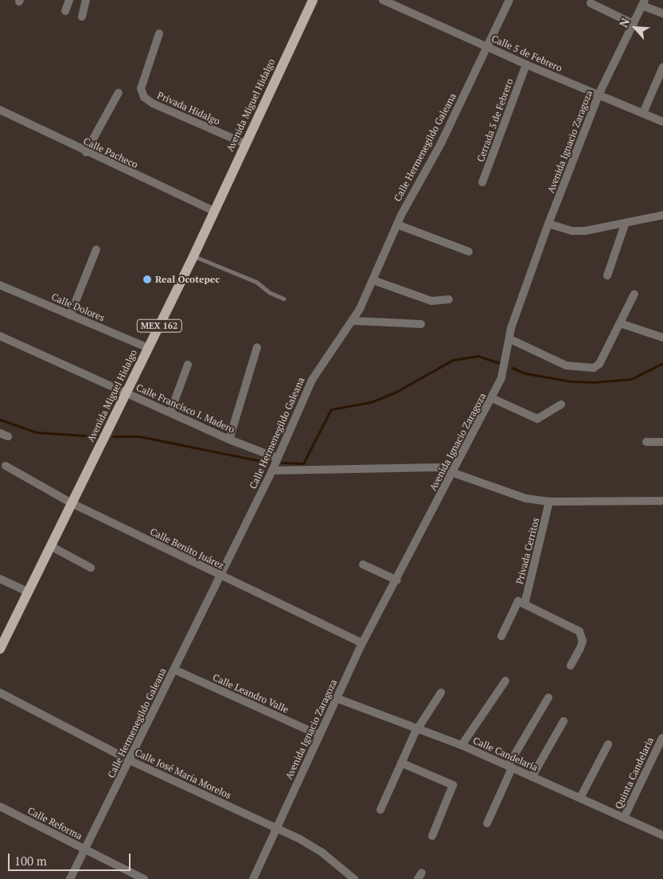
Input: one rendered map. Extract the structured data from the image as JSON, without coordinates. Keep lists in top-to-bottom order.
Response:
{
  "streets": {
    "main road": ["Avenida Miguel Hidalgo", "MEX 162"],
    "street": [
      "Calle 5 de Febrero",
      "Privada Hidalgo",
      "Cerrada 5 de Febrero",
      "Avenida Ignacio Zaragoza",
      "Calle Hermenegildo Galeana",
      "Calle Pacheco",
      "Calle Dolores",
      "Calle Francisco I. Madero",
      "Calle Benito Juárez",
      "Privada Cerritos",
      "Calle Leandro Valle",
      "Calle Candelaria",
      "Quinta Candelaria",
      "Calle José María Morelos",
      "Calle Reforma"
    ]
  },
  "crossings": [
    ["Calle 5 de Febrero", "Cerrada 5 de Febrero"],
    ["Calle 5 de Febrero", "Avenida Ignacio Zaragoza"],
    ["Calle 5 de Febrero", "Calle Hermenegildo Galeana"],
    ["Avenida Miguel Hidalgo", "Privada Hidalgo"],
    ["Avenida Miguel Hidalgo", "Calle Pacheco"],
    ["Avenida Miguel Hidalgo", "Calle Dolores"],
    ["Avenida Miguel Hidalgo", "Calle Francisco I. Madero"],
    ["Avenida Miguel Hidalgo", "Calle Benito Juárez"],
    ["Avenida Ignacio Zaragoza", "Calle Benito Juárez"],
    ["Avenida Ignacio Zaragoza", "Calle Leandro Valle"],
    ["Avenida Ignacio Zaragoza", "Calle Candelaria"],
    ["Avenida Ignacio Zaragoza", "Calle José María Morelos"],
    ["Calle Hermenegildo Galeana", "Calle Francisco I. Madero"],
    ["Calle Hermenegildo Galeana", "Calle Benito Juárez"],
    ["Calle Hermenegildo Galeana", "Calle Leandro Valle"],
    ["Calle Hermenegildo Galeana", "Calle José María Morelos"],
    ["Calle Hermenegildo Galeana", "Calle Reforma"],
    ["Calle Candelaria", "Quinta Candelaria"]
  ],
  "places": ["Real Ocotepec"],
  "scale_bar": "100 m",
  "north": "top left"
}
